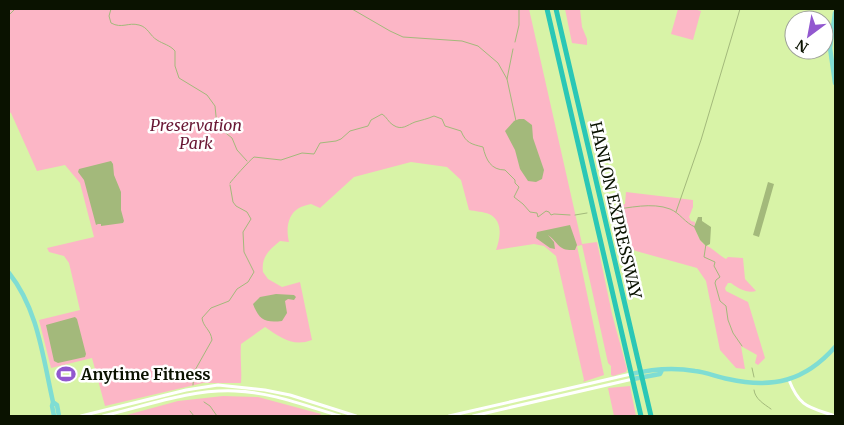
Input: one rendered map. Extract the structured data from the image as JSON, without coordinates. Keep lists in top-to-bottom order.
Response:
{
  "streets": {
    "highway": ["HANLON EXPRESSWAY"]
  },
  "parks": ["Preservation Park"],
  "places": {
    "sports": ["Anytime Fitness"]
  },
  "north": "bottom left"
}
